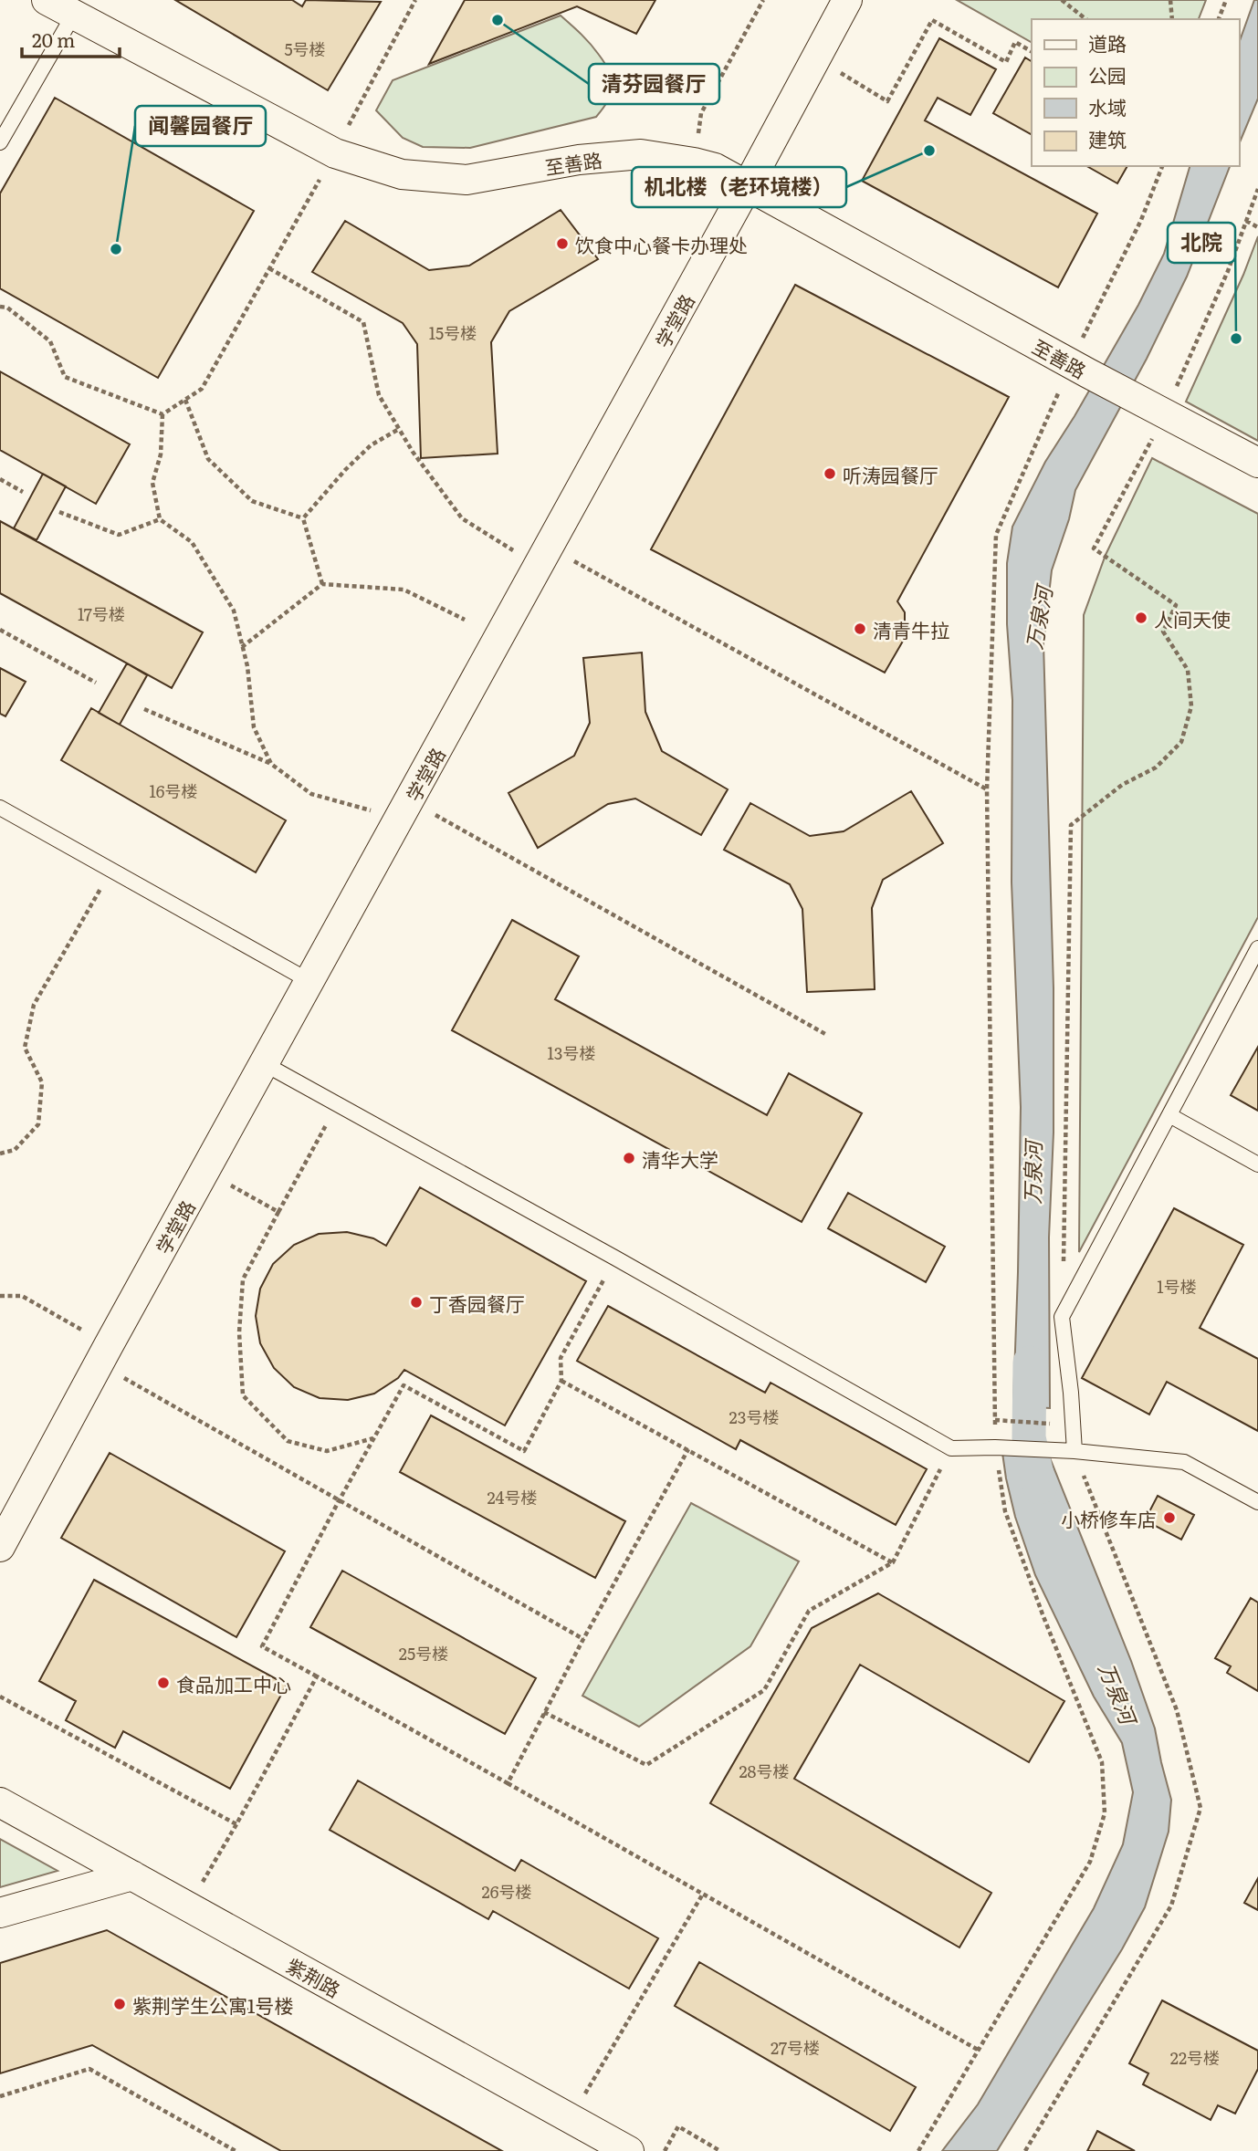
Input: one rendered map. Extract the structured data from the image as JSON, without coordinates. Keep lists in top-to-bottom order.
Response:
{
  "streets": {
    "street": ["至善路", "学堂路", "紫荆路"]
  },
  "crossings": [
    ["至善路", "学堂路"]
  ],
  "water": ["万泉河"],
  "places": [
    "清芬园餐厅",
    "机北楼（老环境楼）",
    "饮食中心餐卡办理处",
    "闻馨园餐厅",
    "北院",
    "听涛园餐厅",
    "人间天使",
    "清青牛拉",
    "清华大学",
    "丁香园餐厅",
    "小桥修车店",
    "食品加工中心",
    "紫荆学生公寓1号楼"
  ],
  "house_numbers": [
    "5号楼",
    "15号楼",
    "17号楼",
    "16号楼",
    "13号楼",
    "1号楼",
    "23号楼",
    "24号楼",
    "25号楼",
    "28号楼",
    "26号楼",
    "27号楼",
    "22号楼"
  ],
  "legend": [
    "道路",
    "公园",
    "水域",
    "建筑"
  ],
  "scale_bar": "20 m"
}
